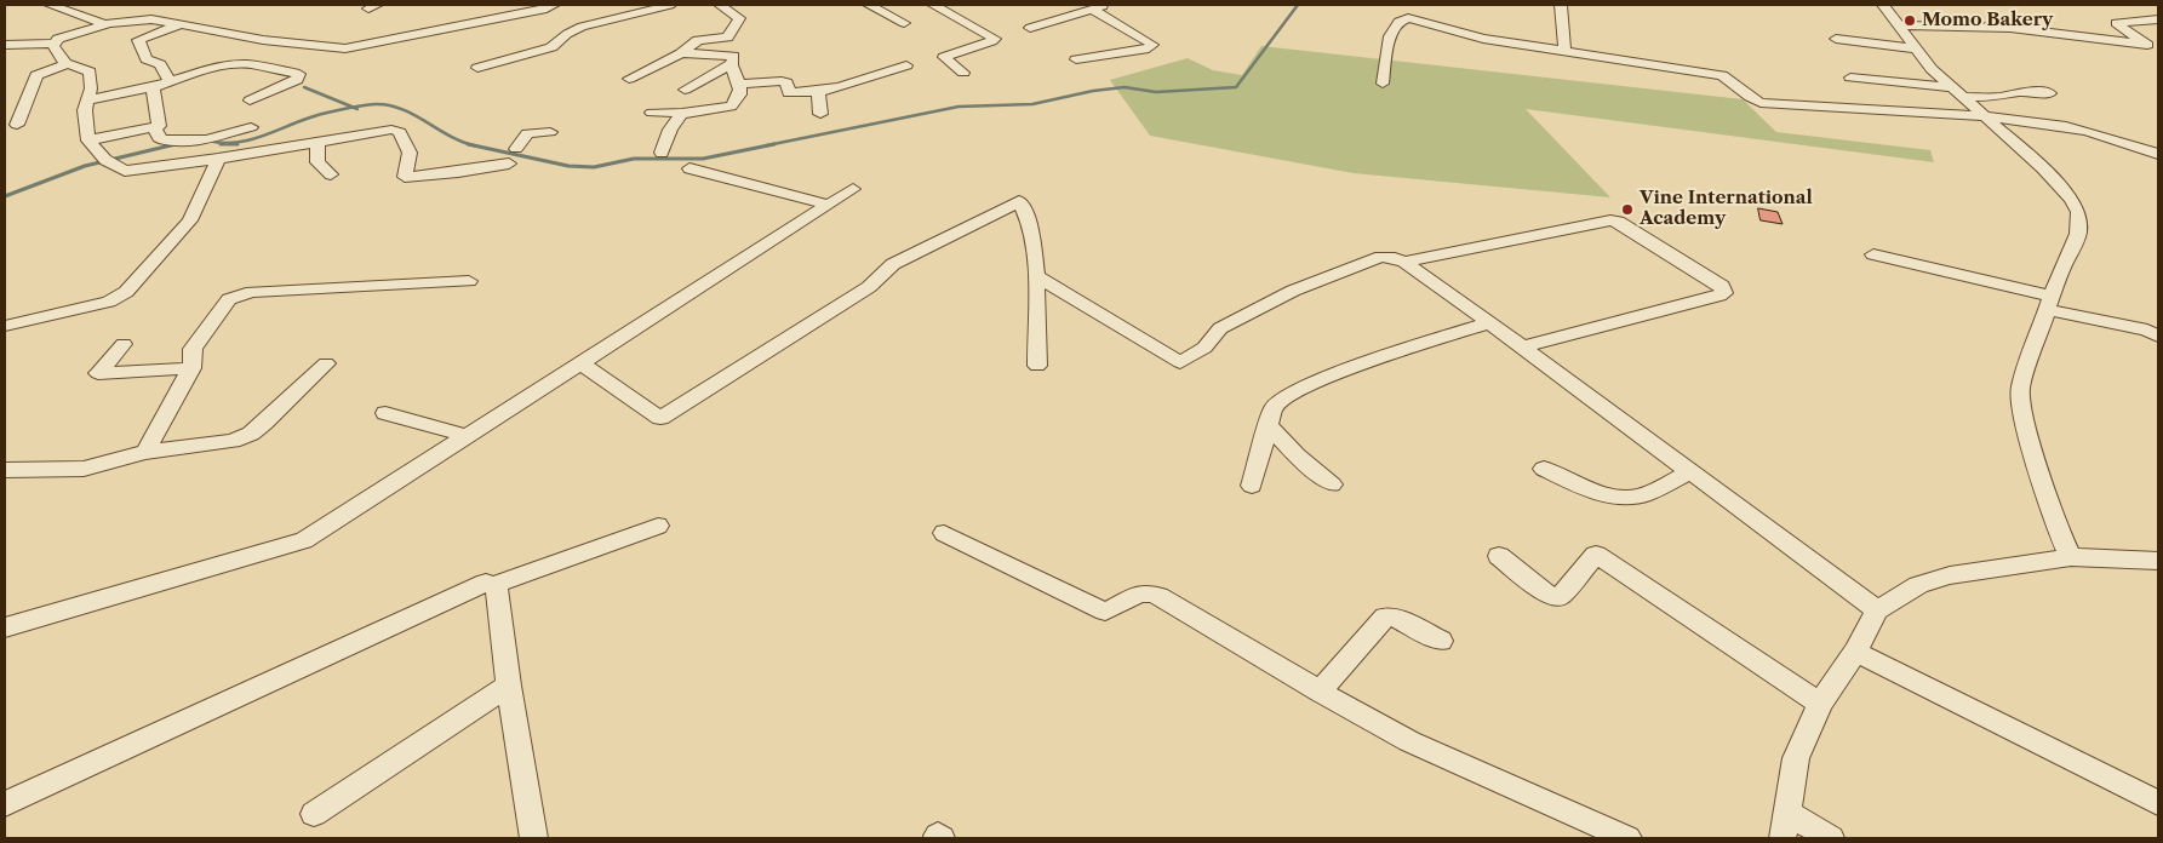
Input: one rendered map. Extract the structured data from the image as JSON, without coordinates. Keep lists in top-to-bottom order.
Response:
{
  "places": ["Momo Bakery", "Vine International Academy"]
}
